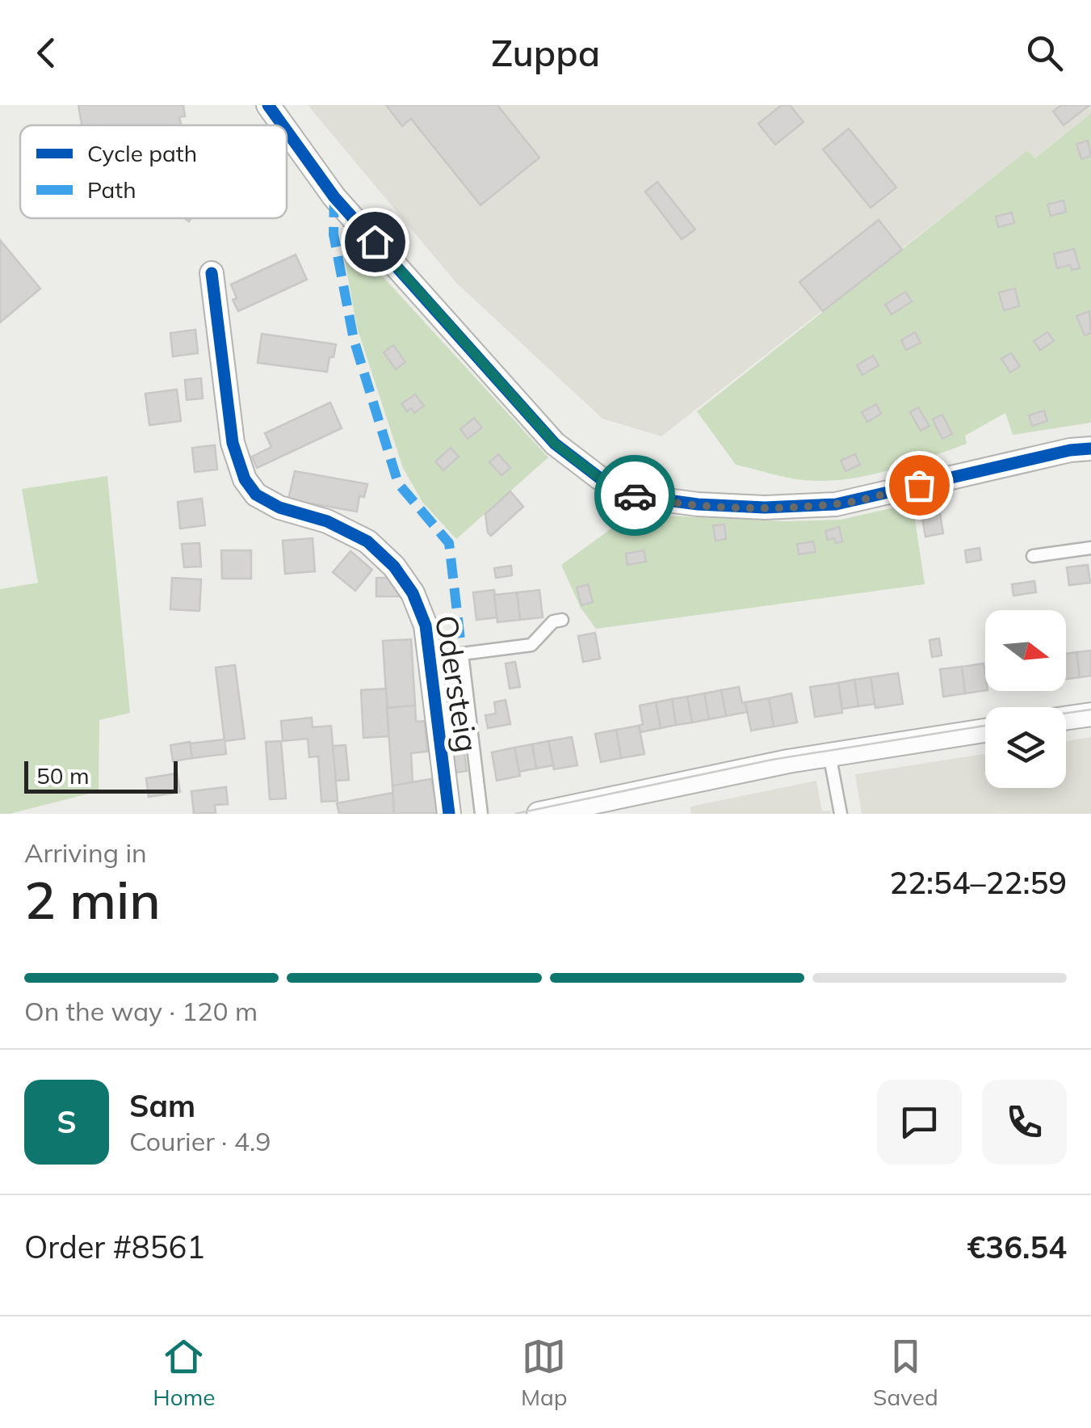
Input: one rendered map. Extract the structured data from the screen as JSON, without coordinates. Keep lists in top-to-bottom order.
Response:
{
  "streets": {
    "street": ["Odersteig"]
  },
  "legend": ["Cycle path", "Path"],
  "scale_bar": "50 m",
  "north": "right",
  "page": {
    "header": "Zuppa",
    "scale": "50 m",
    "heading": ["2 min", "Arriving in", "22:54–22:59"],
    "panel": [
      "Sam",
      "Courier · 4.9",
      "Order #8561",
      "€36.54"
    ],
    "bar": "On the way · 120 m",
    "round": "S",
    "tabs": ["Home", "Map", "Saved"]
  }
}
